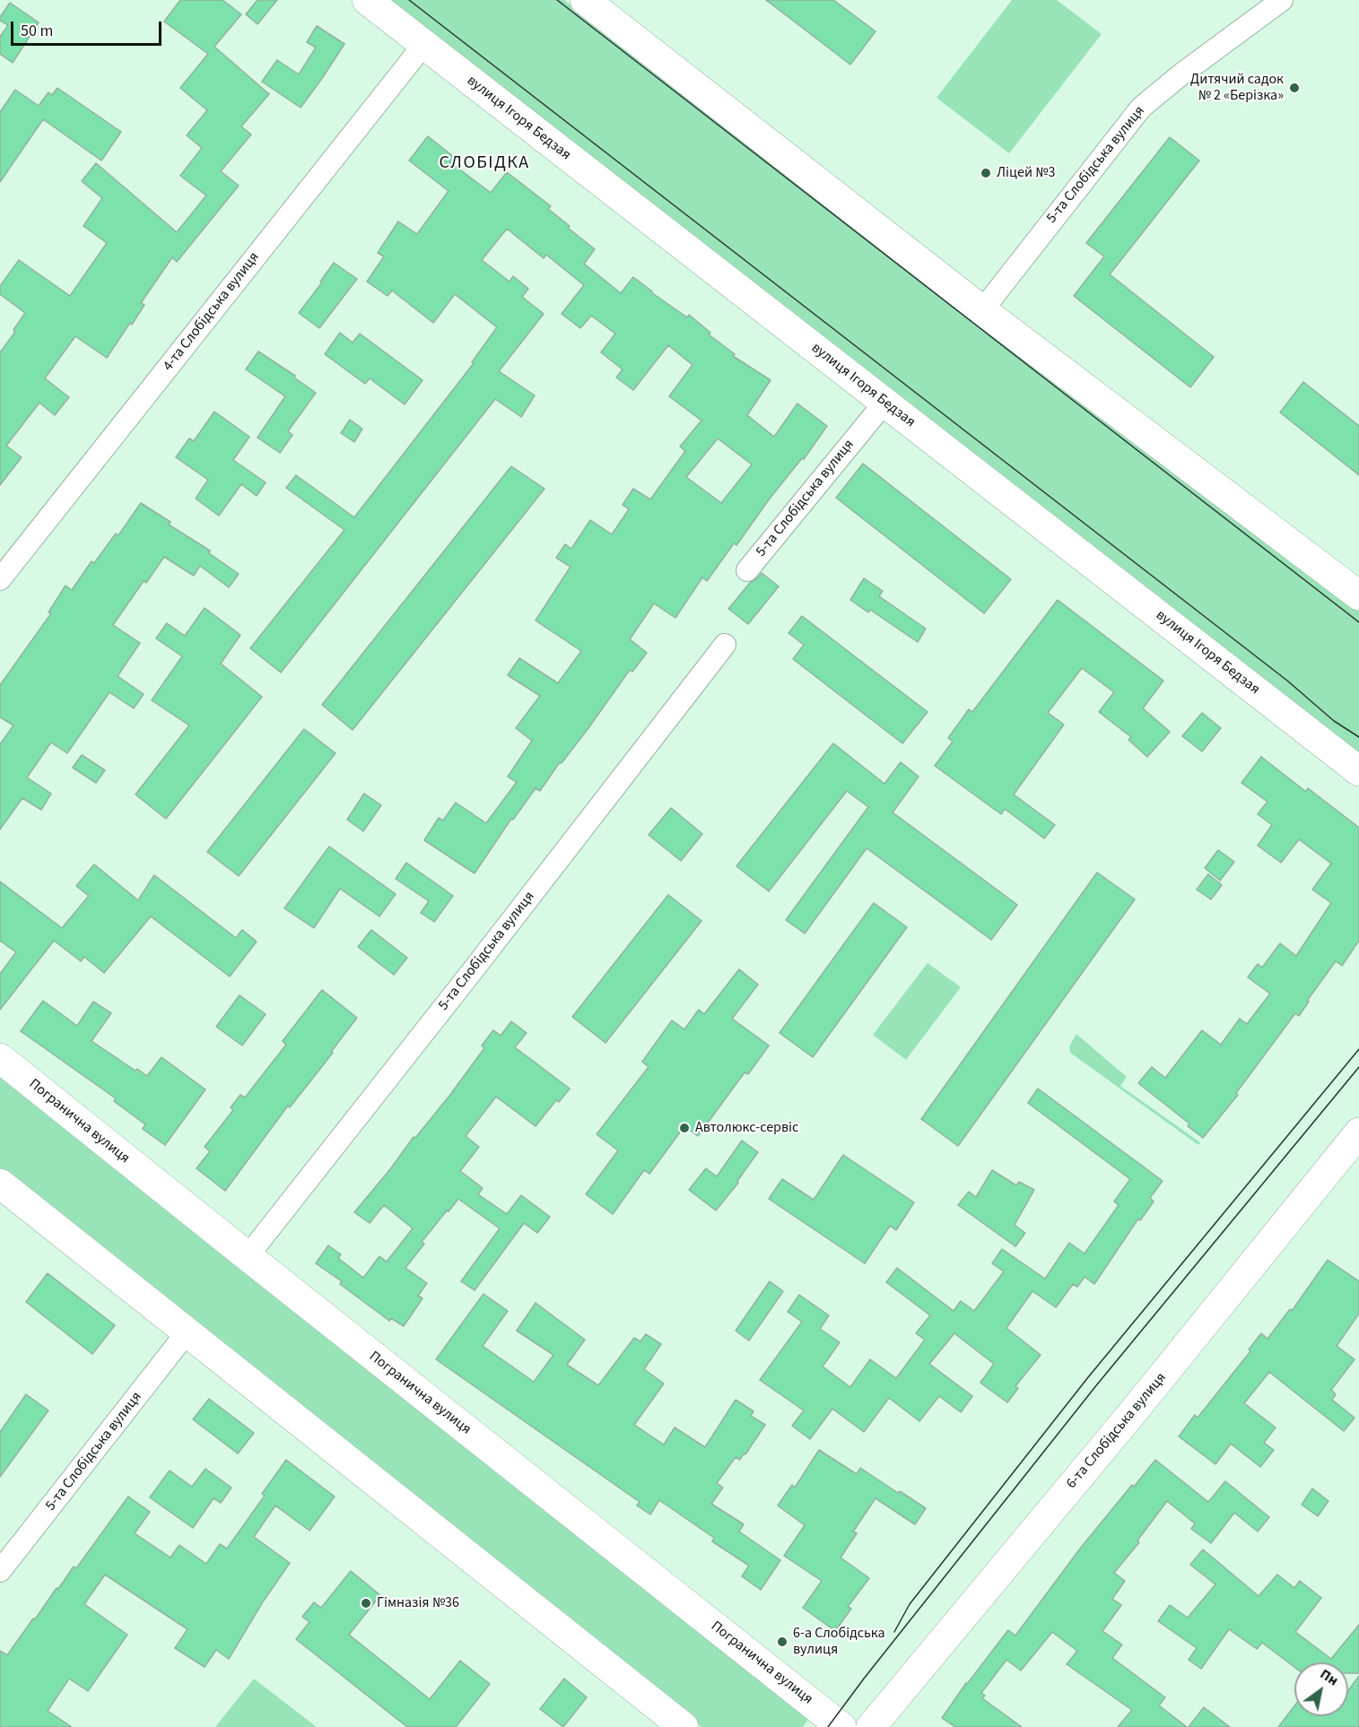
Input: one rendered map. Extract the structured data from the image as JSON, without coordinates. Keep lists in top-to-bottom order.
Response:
{
  "streets": {
    "street": [
      "вулиця Ігоря Бедзая",
      "5-та Слобідська вулиця",
      "4-та Слобідська вулиця",
      "Погранична вулиця",
      "6-та Слобідська вулиця"
    ]
  },
  "crossings": [
    ["вулиця Ігоря Бедзая", "5-та Слобідська вулиця"],
    ["вулиця Ігоря Бедзая", "4-та Слобідська вулиця"],
    ["5-та Слобідська вулиця", "Погранична вулиця"]
  ],
  "districts": ["СЛОБІДКА"],
  "places": [
    "Дитячий садок № 2 «Берізка»",
    "Ліцей №3",
    "Автолюкс-сервіс",
    "Гімназія №36",
    "6-а Слобідська вулиця"
  ],
  "scale_bar": "50 m",
  "north": "top right"
}
